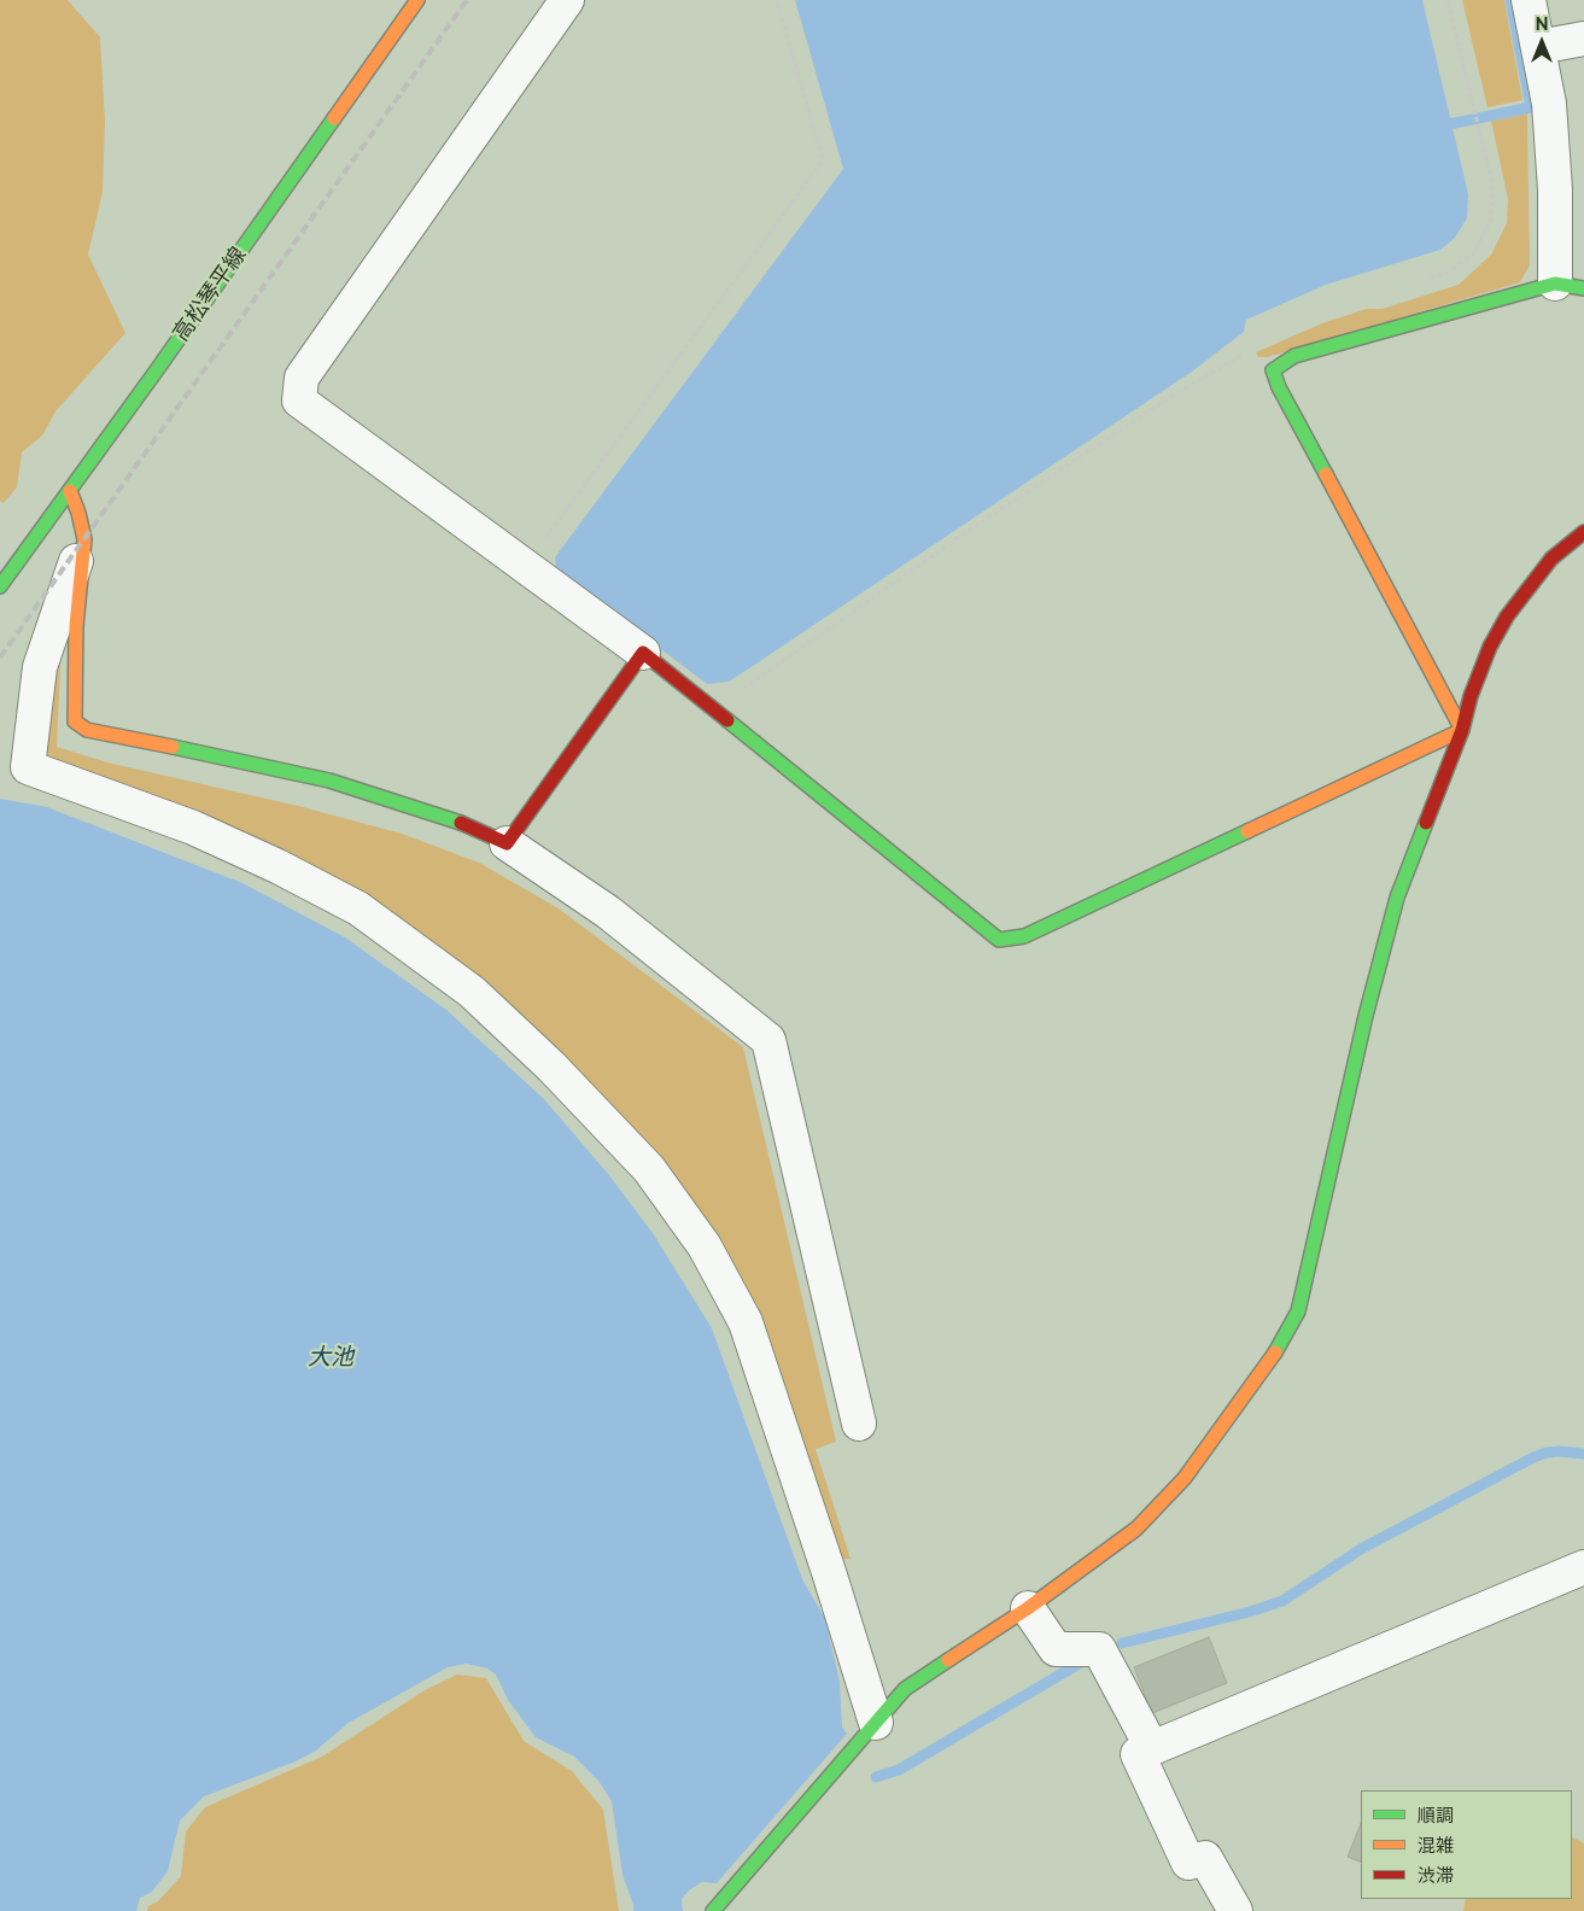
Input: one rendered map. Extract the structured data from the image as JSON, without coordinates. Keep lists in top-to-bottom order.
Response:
{
  "streets": {
    "street": ["高松琴平線"]
  },
  "water": ["大池"],
  "legend": ["順調", "混雑", "渋滞"],
  "north": "top"
}
